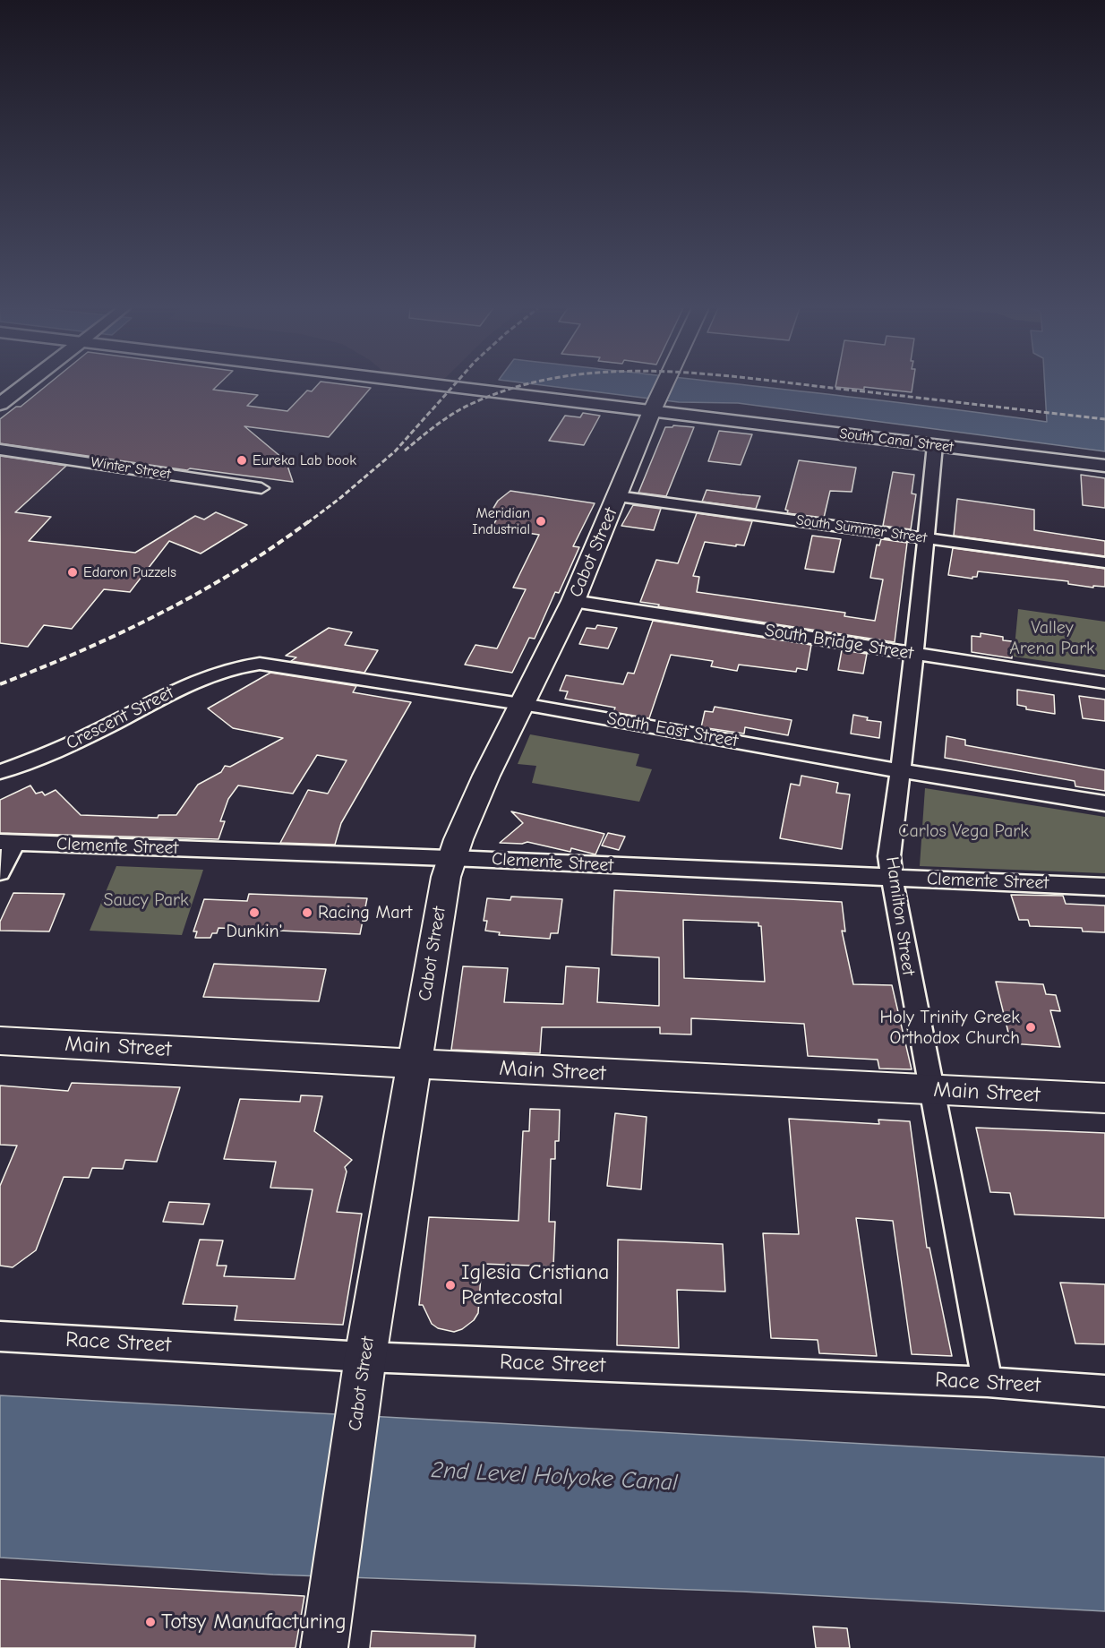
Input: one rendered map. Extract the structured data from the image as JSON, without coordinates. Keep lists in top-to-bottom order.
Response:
{
  "streets": {
    "main road": ["Cabot Street", "Main Street"],
    "street": [
      "South Canal Street",
      "Winter Street",
      "South Summer Street",
      "South Bridge Street",
      "Crescent Street",
      "South East Street",
      "Clemente Street",
      "Hamilton Street",
      "Race Street"
    ]
  },
  "crossings": [
    ["South Canal Street", "Cabot Street"],
    ["South Canal Street", "Hamilton Street"],
    ["South Summer Street", "Cabot Street"],
    ["South Summer Street", "Hamilton Street"],
    ["Cabot Street", "South Bridge Street"],
    ["Cabot Street", "South East Street"],
    ["Cabot Street", "Clemente Street"],
    ["Cabot Street", "Main Street"],
    ["Cabot Street", "Race Street"],
    ["South Bridge Street", "Hamilton Street"],
    ["Crescent Street", "South East Street"],
    ["South East Street", "Hamilton Street"],
    ["Clemente Street", "Hamilton Street"],
    ["Hamilton Street", "Main Street"],
    ["Hamilton Street", "Race Street"]
  ],
  "water": ["2nd Level Holyoke Canal"],
  "parks": ["Valley Arena Park", "Carlos Vega Park", "Saucy Park"],
  "places": [
    "Eureka Lab book",
    "Meridian Industrial",
    "Edaron Puzzels",
    "Dunkin'",
    "Racing Mart",
    "Holy Trinity Greek Orthodox Church",
    "Iglesia Cristiana Pentecostal",
    "Totsy Manufacturing"
  ]
}
